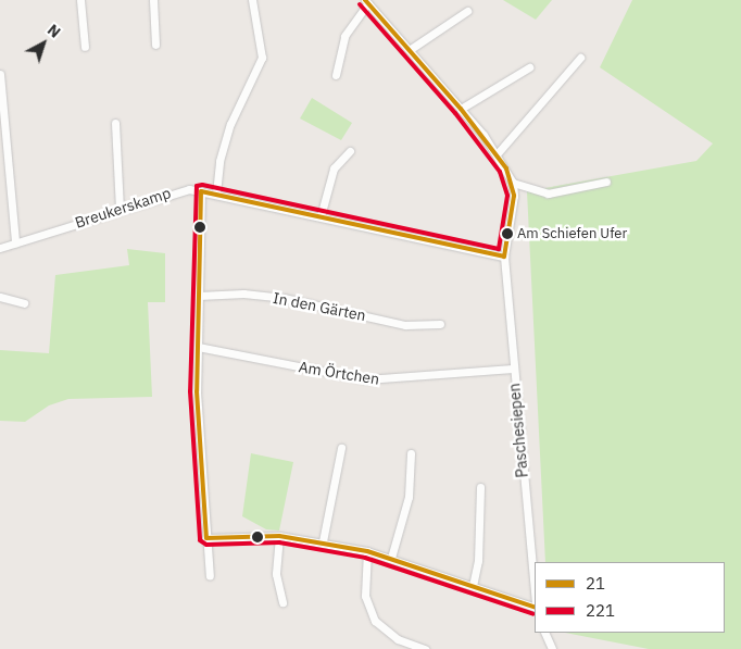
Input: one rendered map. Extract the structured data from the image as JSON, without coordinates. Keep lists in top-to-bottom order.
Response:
{
  "streets": {
    "street": [
      "Breukerskamp",
      "In den Gärten",
      "Am Örtchen",
      "Paschesiepen"
    ]
  },
  "crossings": [
    ["Breukerskamp", "Paschesiepen"],
    ["Am Örtchen", "Paschesiepen"]
  ],
  "places": ["Am Schiefen Ufer"],
  "lines": ["transit line 21", "transit line 221"],
  "legend": ["21", "221"],
  "north": "top right"
}
